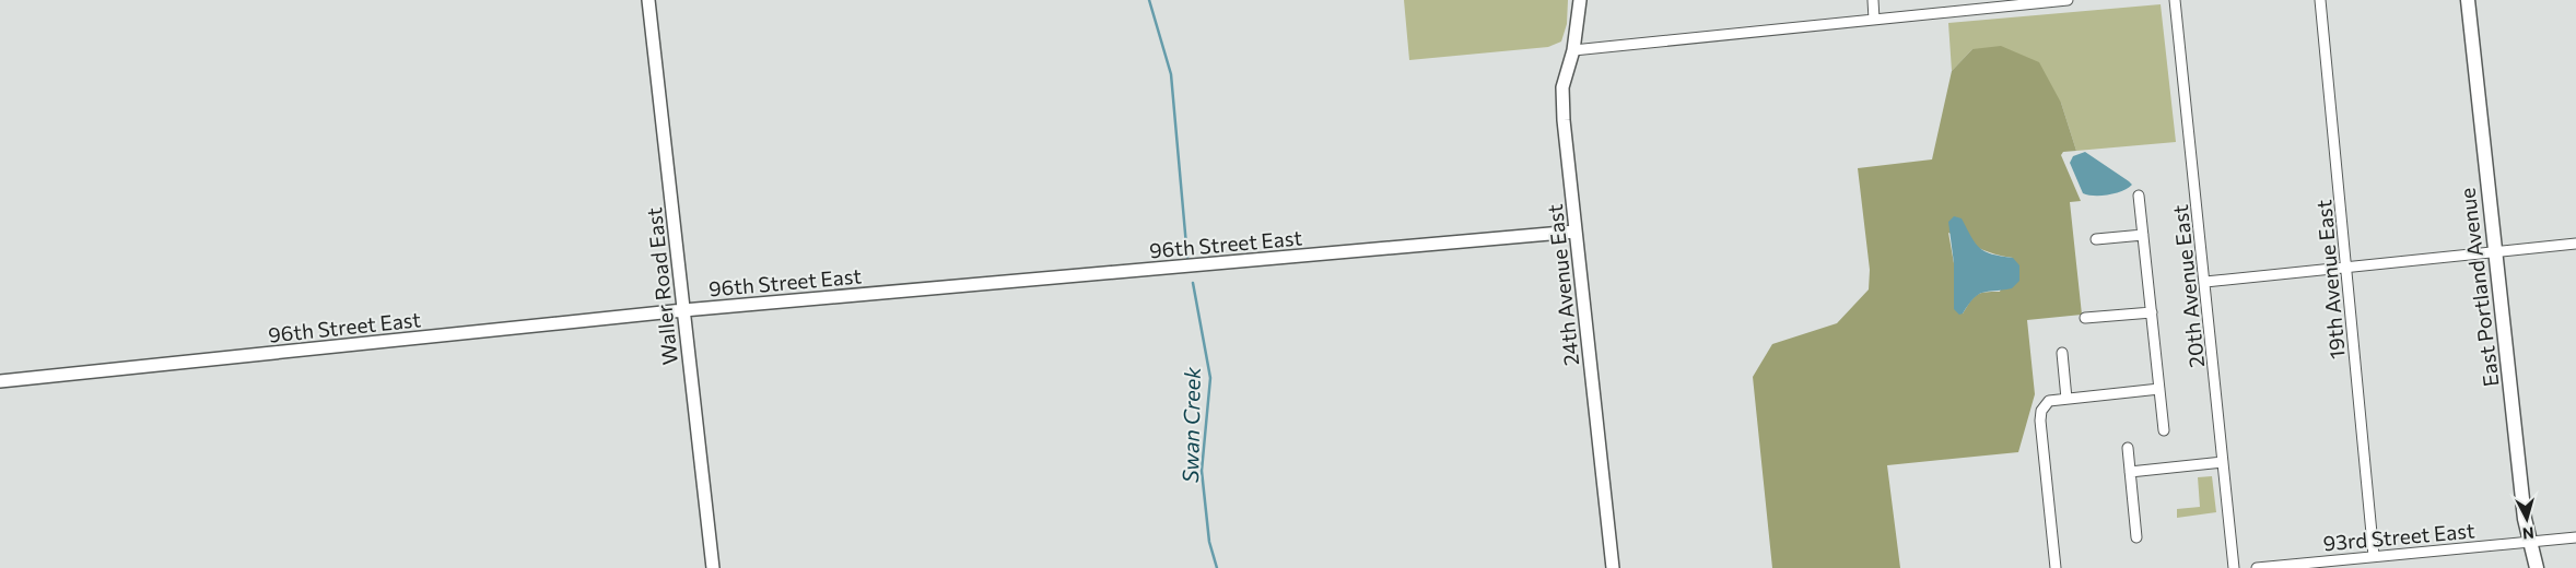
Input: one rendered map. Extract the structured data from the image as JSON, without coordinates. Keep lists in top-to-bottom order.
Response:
{
  "streets": {
    "main road": ["East Portland Avenue"],
    "street": [
      "96th Street East",
      "19th Avenue East",
      "24th Avenue East",
      "Waller Road East",
      "20th Avenue East",
      "93rd Street East"
    ]
  },
  "crossings": [
    ["96th Street East", "24th Avenue East"],
    ["96th Street East", "Waller Road East"],
    ["19th Avenue East", "93rd Street East"],
    ["East Portland Avenue", "93rd Street East"]
  ],
  "water": ["Swan Creek"],
  "north": "bottom"
}
